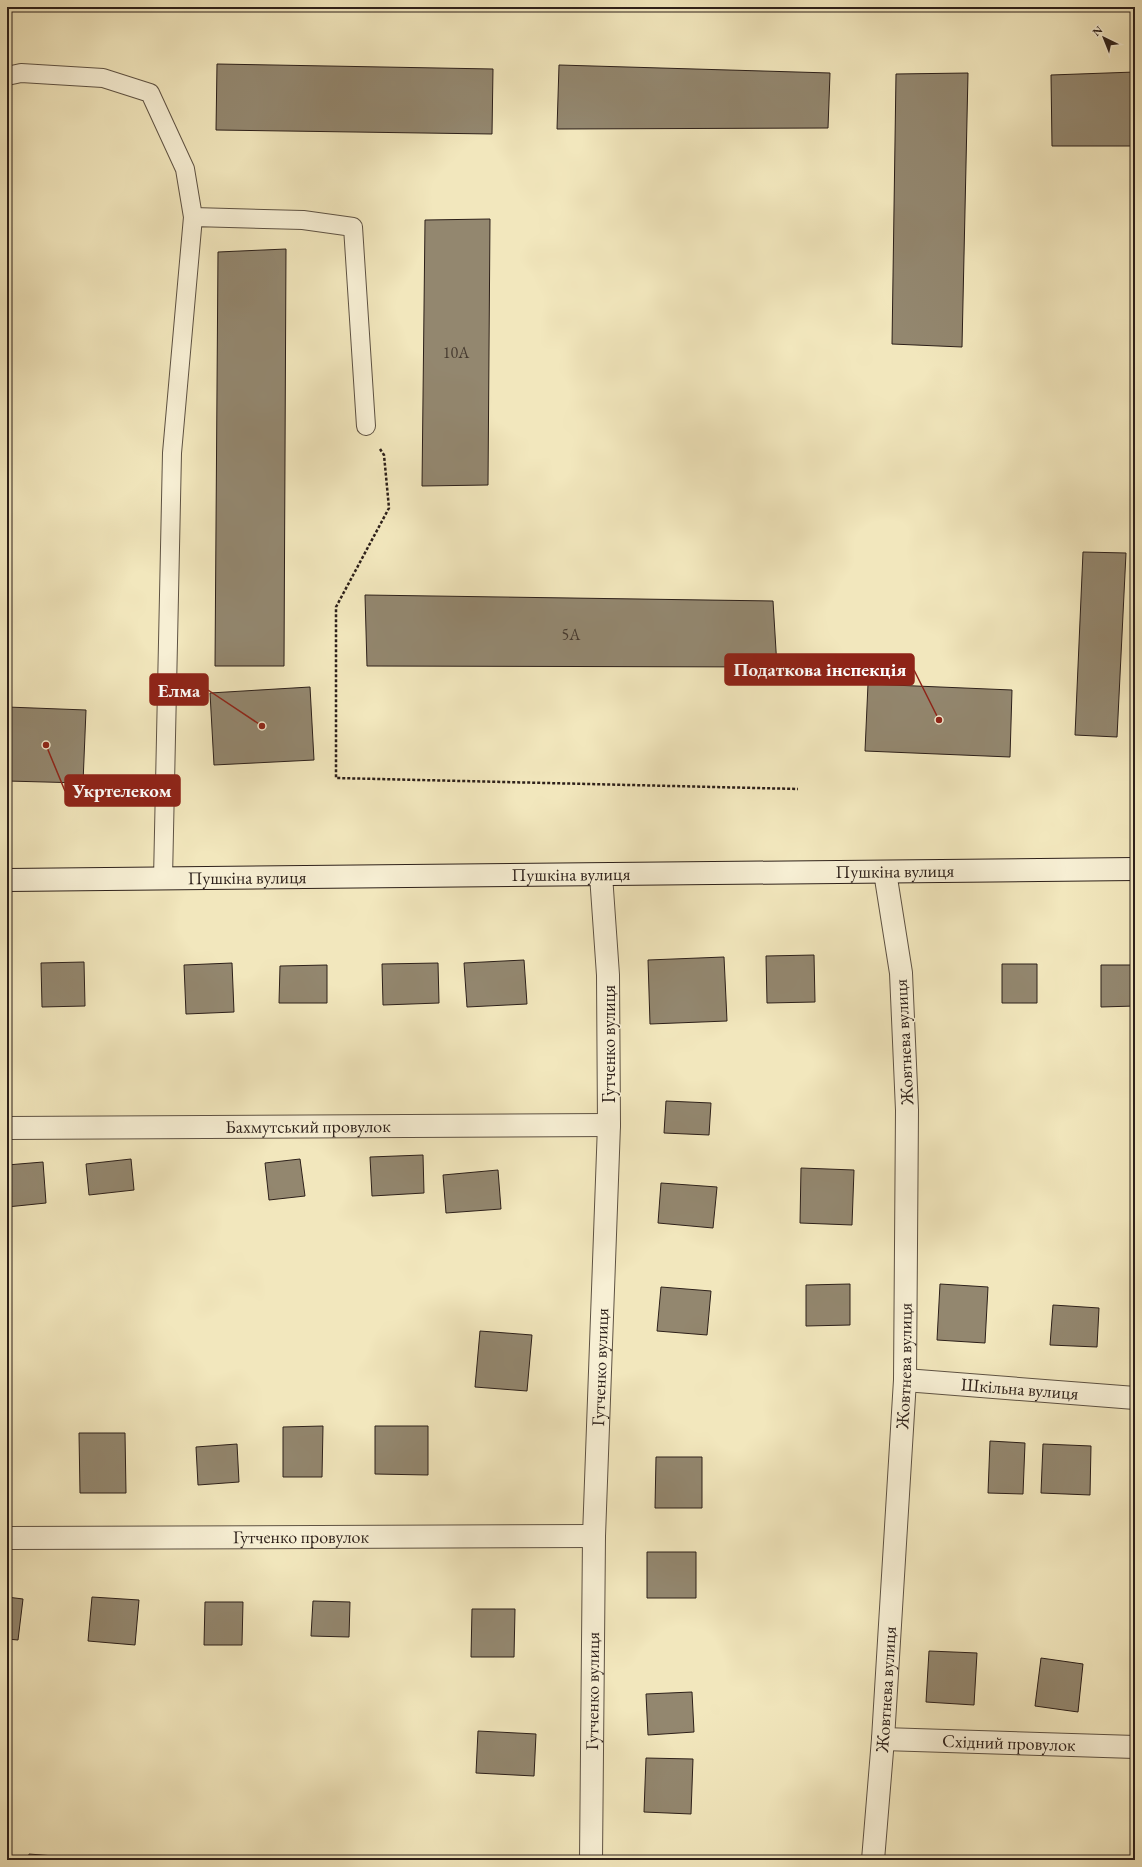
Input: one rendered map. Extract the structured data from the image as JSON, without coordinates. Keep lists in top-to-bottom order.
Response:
{
  "streets": {
    "street": [
      "Пушкіна вулиця",
      "Жовтнева вулиця",
      "Гутченко вулиця",
      "Бахмутський провулок",
      "Шкільна вулиця",
      "Гутченко провулок",
      "Східний провулок"
    ]
  },
  "crossings": [
    ["Пушкіна вулиця", "Жовтнева вулиця"],
    ["Пушкіна вулиця", "Гутченко вулиця"],
    ["Жовтнева вулиця", "Шкільна вулиця"],
    ["Жовтнева вулиця", "Східний провулок"],
    ["Гутченко вулиця", "Бахмутський провулок"],
    ["Гутченко вулиця", "Гутченко провулок"]
  ],
  "places": ["Податкова інспекція", "Елма", "Укртелеком"],
  "house_numbers": ["10А", "5А"],
  "north": "top left"
}
